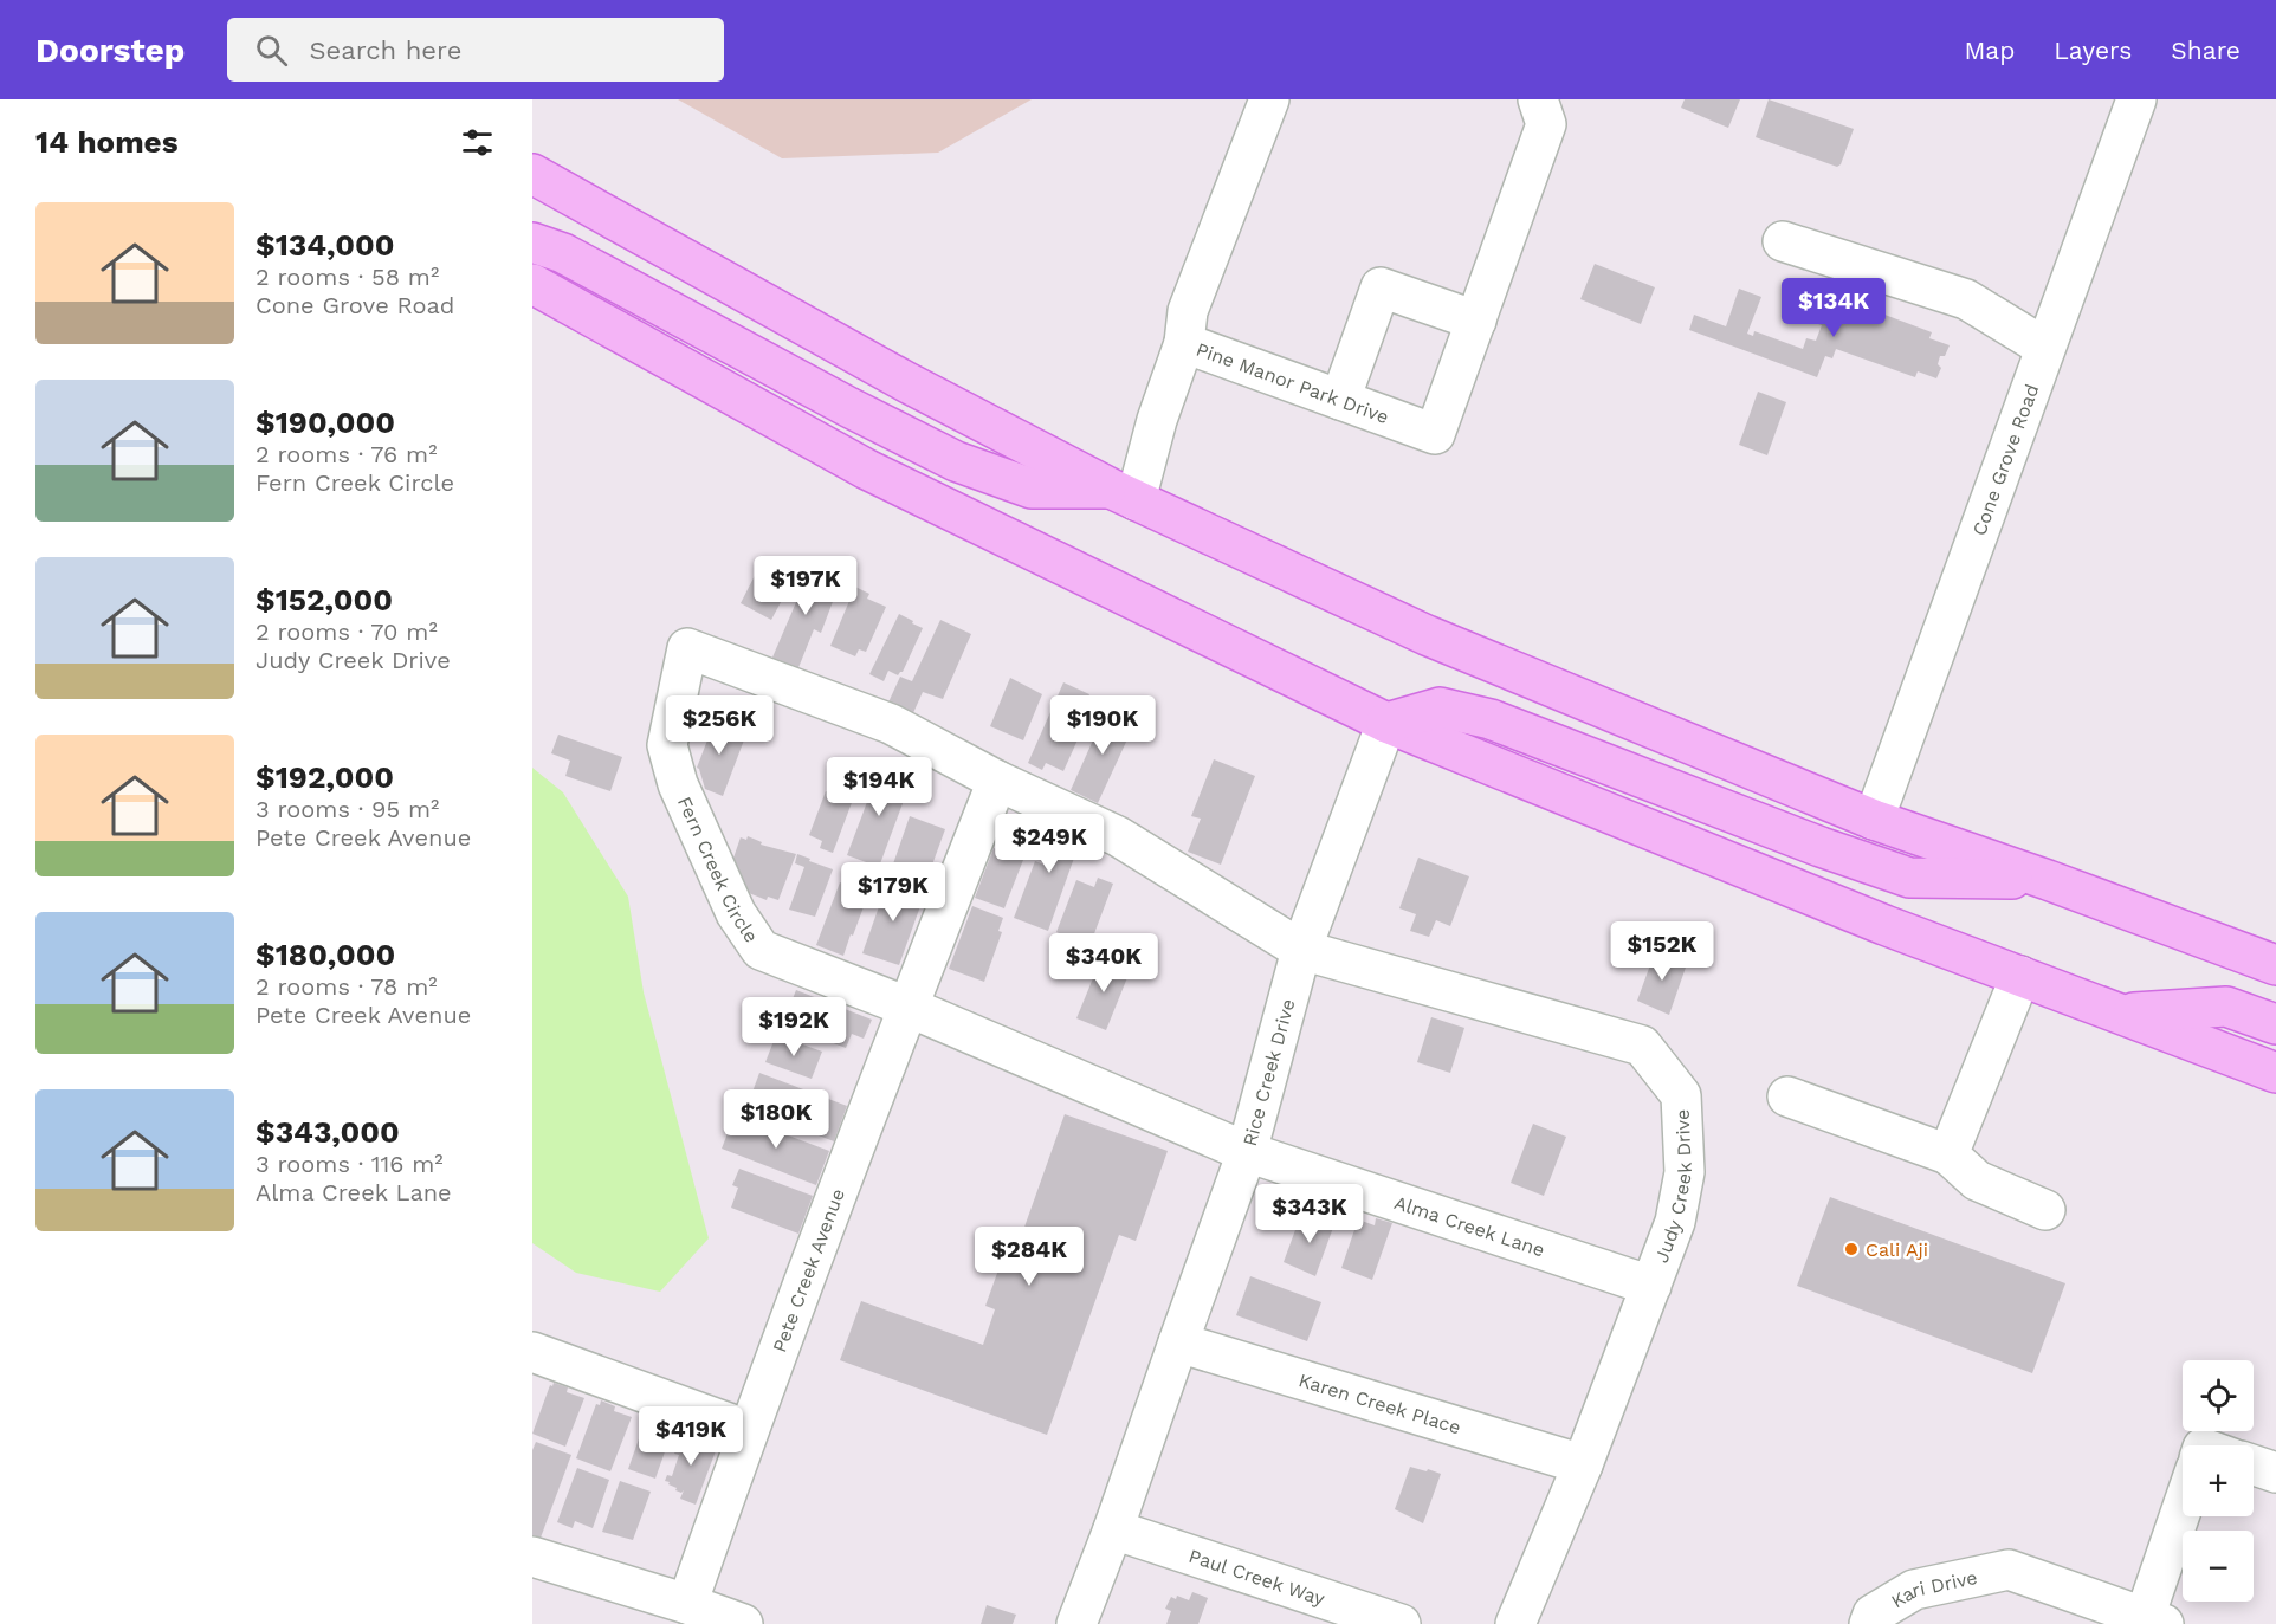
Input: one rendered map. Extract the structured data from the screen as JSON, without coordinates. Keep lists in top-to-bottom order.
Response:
{
  "streets": {
    "street": [
      "Pine Manor Park Drive",
      "Cone Grove Road",
      "Fern Creek Circle",
      "Rice Creek Drive",
      "Judy Creek Drive",
      "Alma Creek Lane",
      "Pete Creek Avenue",
      "Karen Creek Place",
      "Paul Creek Way",
      "Kari Drive"
    ]
  },
  "crossings": [
    ["Fern Creek Circle", "Rice Creek Drive"],
    ["Fern Creek Circle", "Judy Creek Drive"],
    ["Fern Creek Circle", "Alma Creek Lane"],
    ["Fern Creek Circle", "Pete Creek Avenue"],
    ["Rice Creek Drive", "Judy Creek Drive"],
    ["Rice Creek Drive", "Alma Creek Lane"],
    ["Rice Creek Drive", "Karen Creek Place"],
    ["Rice Creek Drive", "Paul Creek Way"],
    ["Judy Creek Drive", "Alma Creek Lane"],
    ["Judy Creek Drive", "Karen Creek Place"]
  ],
  "places": ["Cali Aji"],
  "page": {
    "header": "Doorstep",
    "search": "Search here",
    "nav": ["Map", "Layers", "Share"],
    "heading": "14 homes",
    "list": [
      {
        "name": "$134,000",
        "note": "2 rooms · 58 m² · Cone Grove Road"
      },
      {
        "name": "$190,000",
        "note": "2 rooms · 76 m² · Fern Creek Circle"
      },
      {
        "name": "$152,000",
        "note": "2 rooms · 70 m² · Judy Creek Drive"
      },
      {
        "name": "$192,000",
        "note": "3 rooms · 95 m² · Pete Creek Avenue"
      },
      {
        "name": "$180,000",
        "note": "2 rooms · 78 m² · Pete Creek Avenue"
      },
      {
        "name": "$343,000",
        "note": "3 rooms · 116 m² · Alma Creek Lane"
      }
    ],
    "price": [
      "$134K",
      "$197K",
      "$256K",
      "$190K",
      "$194K",
      "$249K",
      "$179K",
      "$152K",
      "$340K",
      "$192K",
      "$180K",
      "$343K",
      "$284K",
      "$419K"
    ],
    "map_buttons": ["+", "−"]
  }
}
